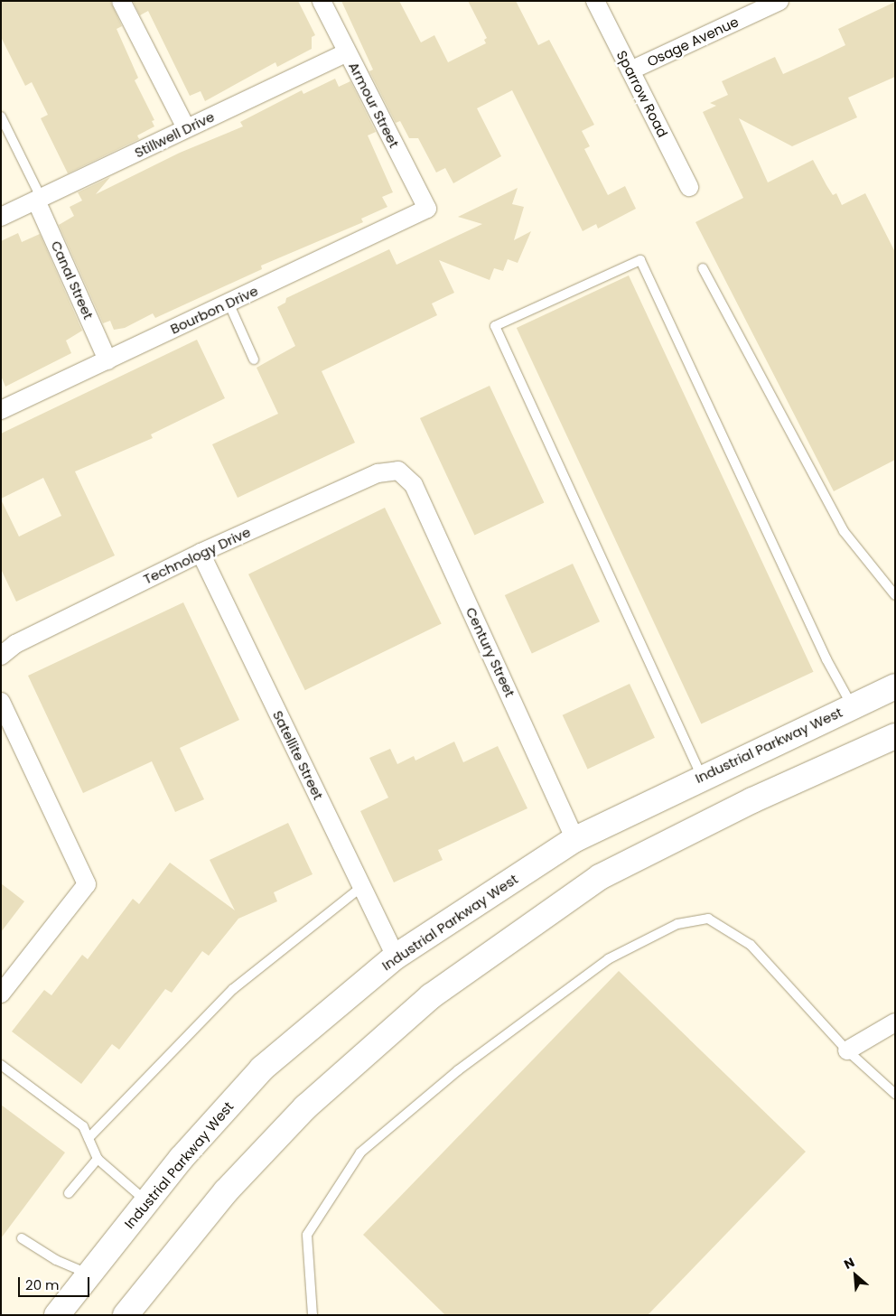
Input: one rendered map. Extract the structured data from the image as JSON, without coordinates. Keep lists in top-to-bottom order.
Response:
{
  "streets": {
    "main road": ["Industrial Parkway West"],
    "street": [
      "Osage Avenue",
      "Sparrow Road",
      "Armour Street",
      "Stillwell Drive",
      "Canal Street",
      "Bourbon Drive",
      "Technology Drive",
      "Century Street",
      "Satellite Street"
    ]
  },
  "crossings": [
    ["Osage Avenue", "Sparrow Road"],
    ["Armour Street", "Stillwell Drive"],
    ["Armour Street", "Bourbon Drive"],
    ["Stillwell Drive", "Canal Street"],
    ["Canal Street", "Bourbon Drive"],
    ["Technology Drive", "Century Street"],
    ["Technology Drive", "Satellite Street"],
    ["Century Street", "Industrial Parkway West"],
    ["Industrial Parkway West", "Satellite Street"]
  ],
  "scale_bar": "20 m",
  "north": "top left"
}
